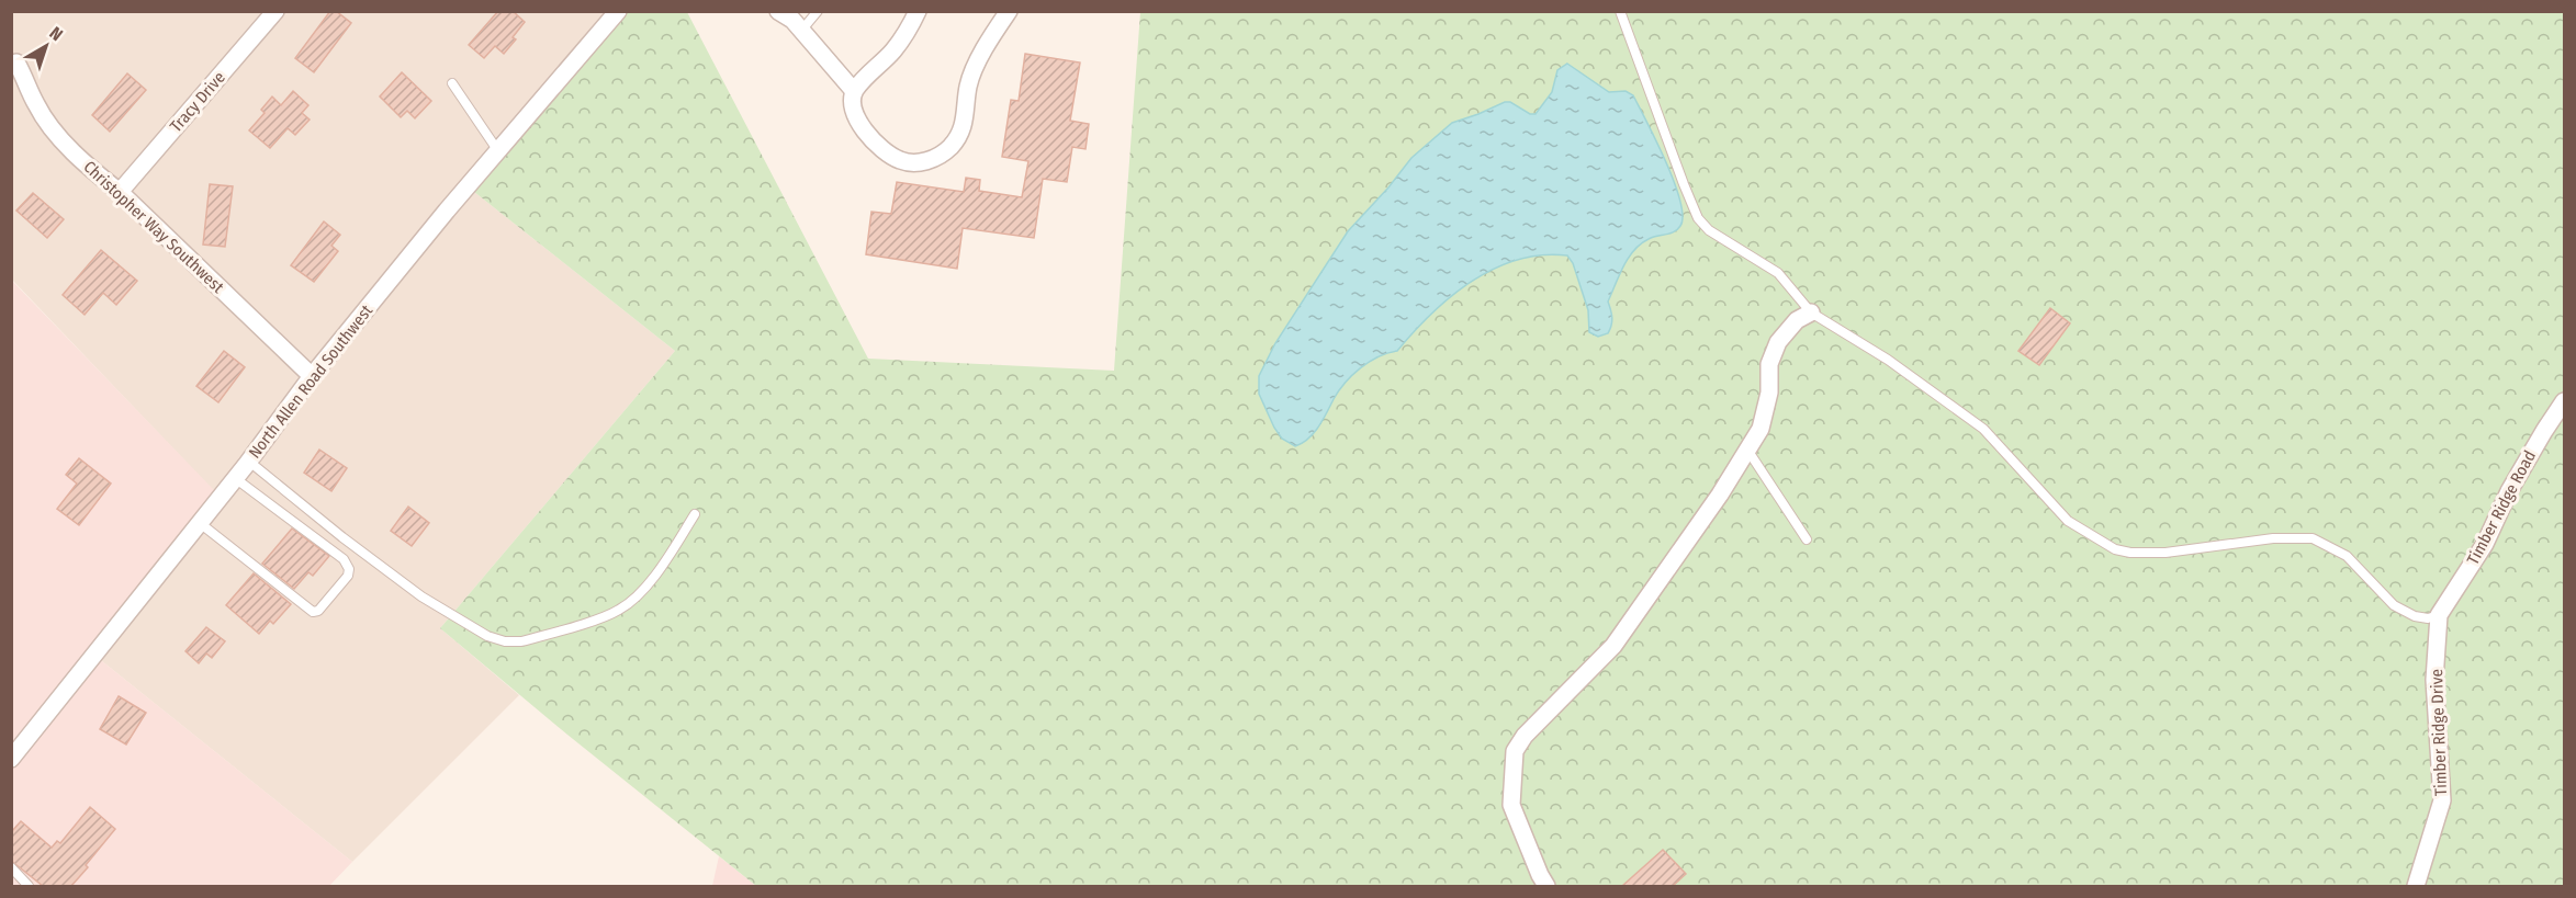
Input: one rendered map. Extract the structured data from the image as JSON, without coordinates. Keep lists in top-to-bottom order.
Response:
{
  "streets": {
    "street": [
      "Tracy Drive",
      "Christopher Way Southwest",
      "North Allen Road Southwest",
      "Timber Ridge Road",
      "Timber Ridge Drive"
    ]
  },
  "crossings": [
    ["Tracy Drive", "Christopher Way Southwest"],
    ["Christopher Way Southwest", "North Allen Road Southwest"],
    ["Timber Ridge Road", "Timber Ridge Drive"]
  ],
  "north": "top right"
}
